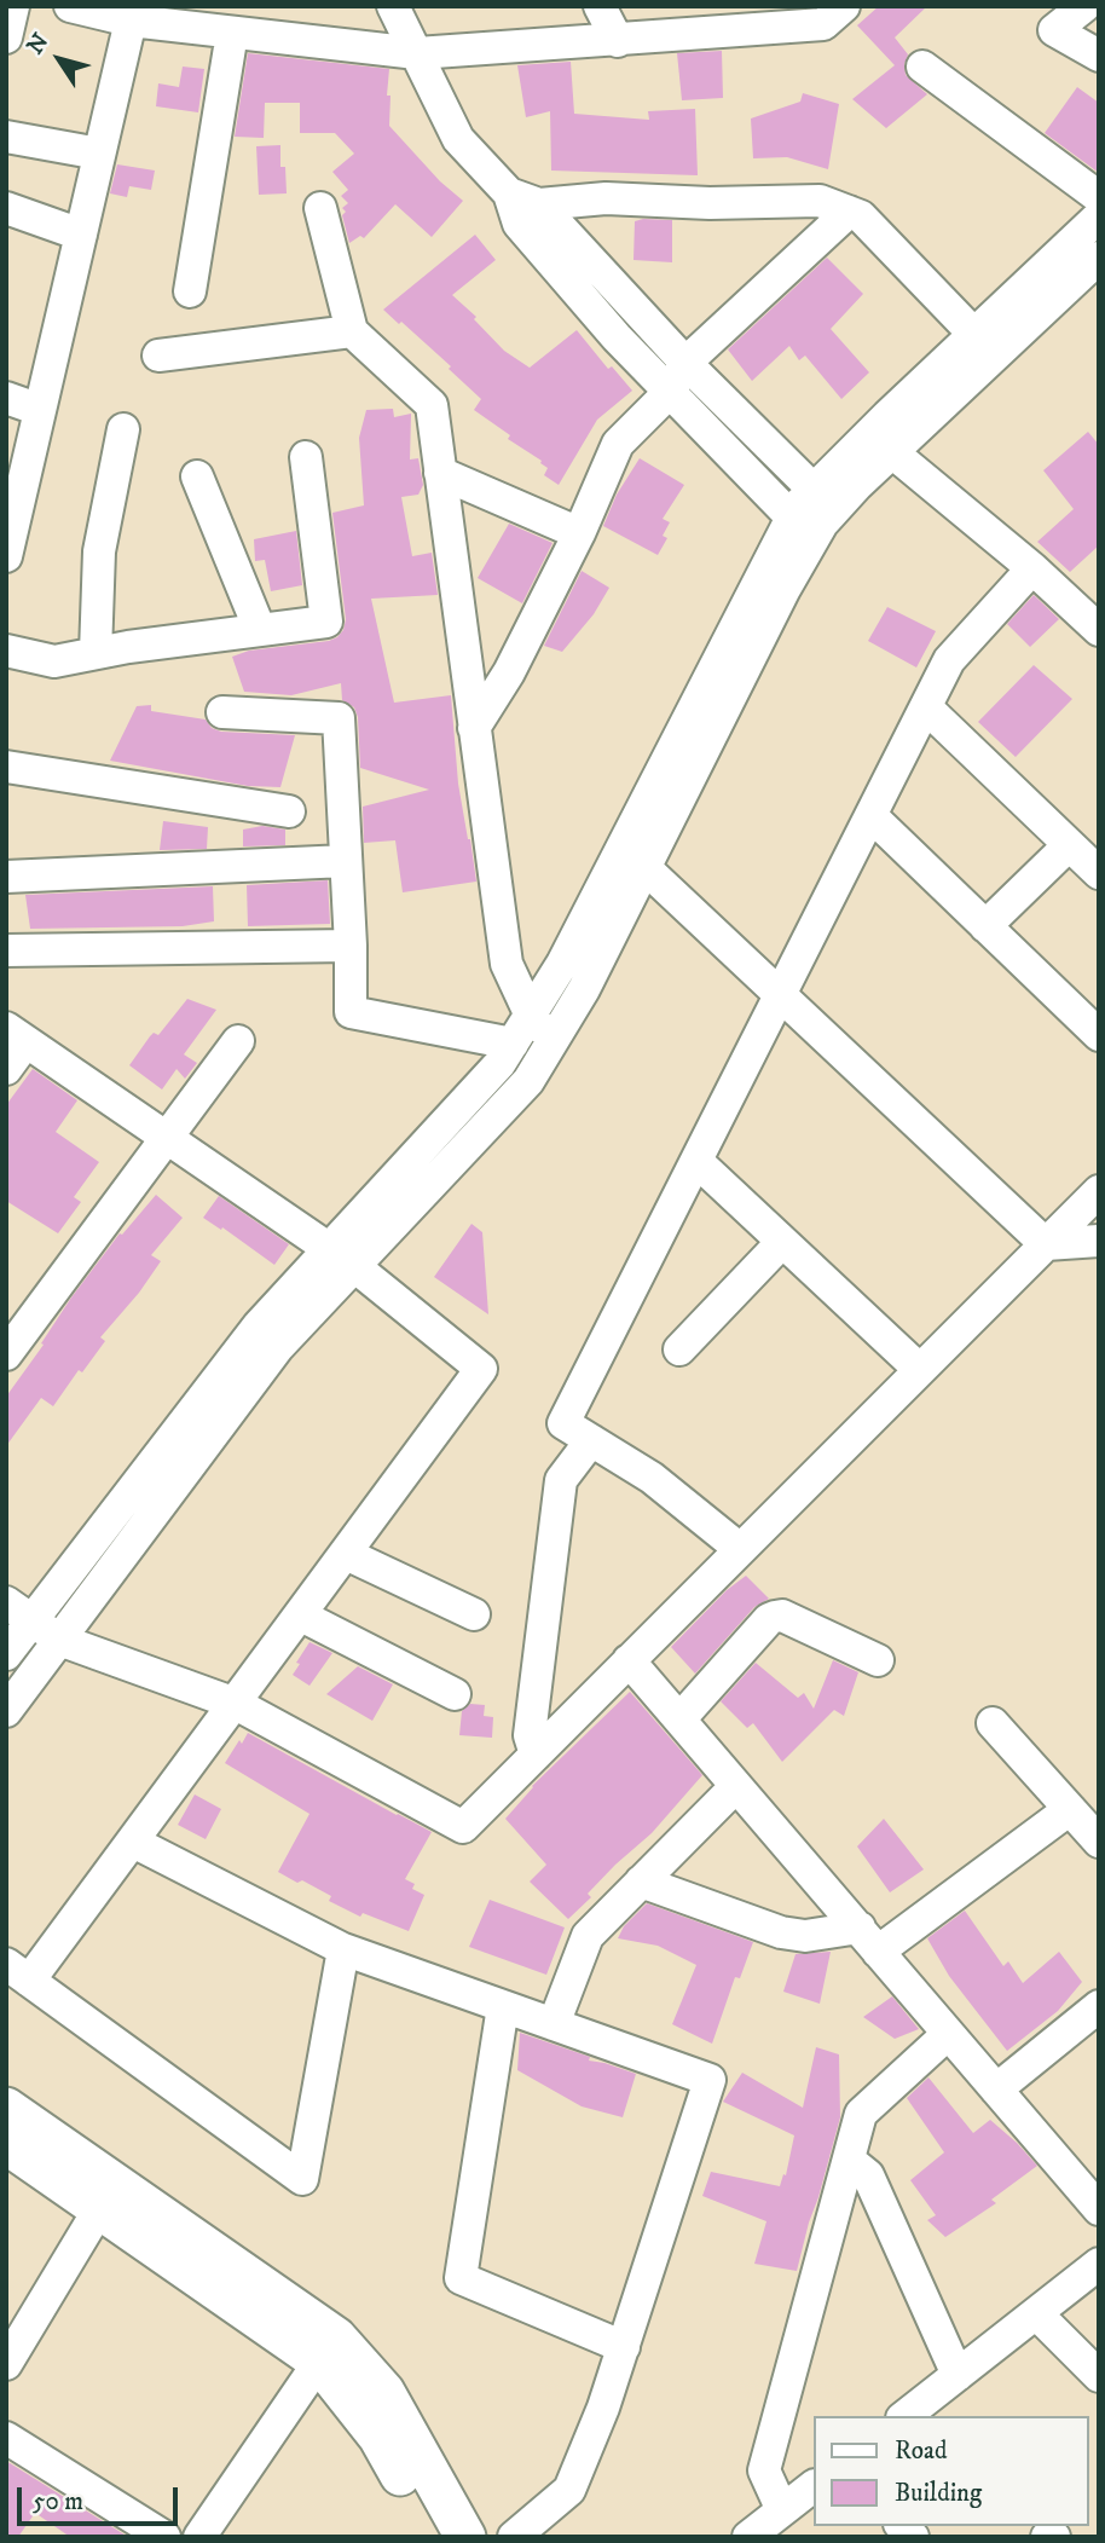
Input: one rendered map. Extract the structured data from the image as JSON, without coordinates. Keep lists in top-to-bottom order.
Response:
{
  "legend": ["Road", "Building"],
  "scale_bar": "50 m",
  "north": "top left"
}
